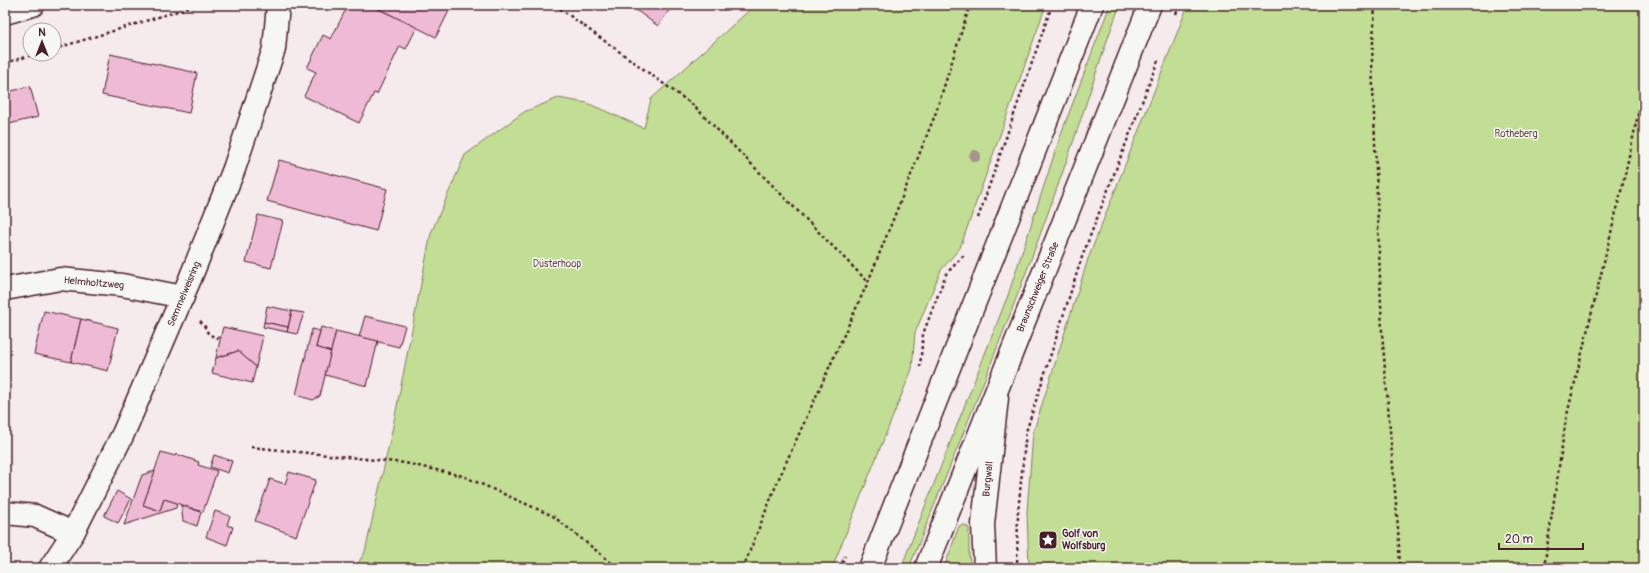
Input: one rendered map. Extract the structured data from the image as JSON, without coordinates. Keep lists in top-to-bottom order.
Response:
{
  "streets": {
    "main road": [
      "Helmholtzweg",
      "Braunschweiger Straße",
      "Semmelweisring",
      "Burgwall"
    ]
  },
  "crossings": [
    ["Helmholtzweg", "Semmelweisring"],
    ["Braunschweiger Straße", "Burgwall"]
  ],
  "parks": ["Rotheberg", "Düsterhoop"],
  "places": {
    "place": ["Golf von Wolfsburg"]
  },
  "scale_bar": "20 m",
  "north": "top"
}
